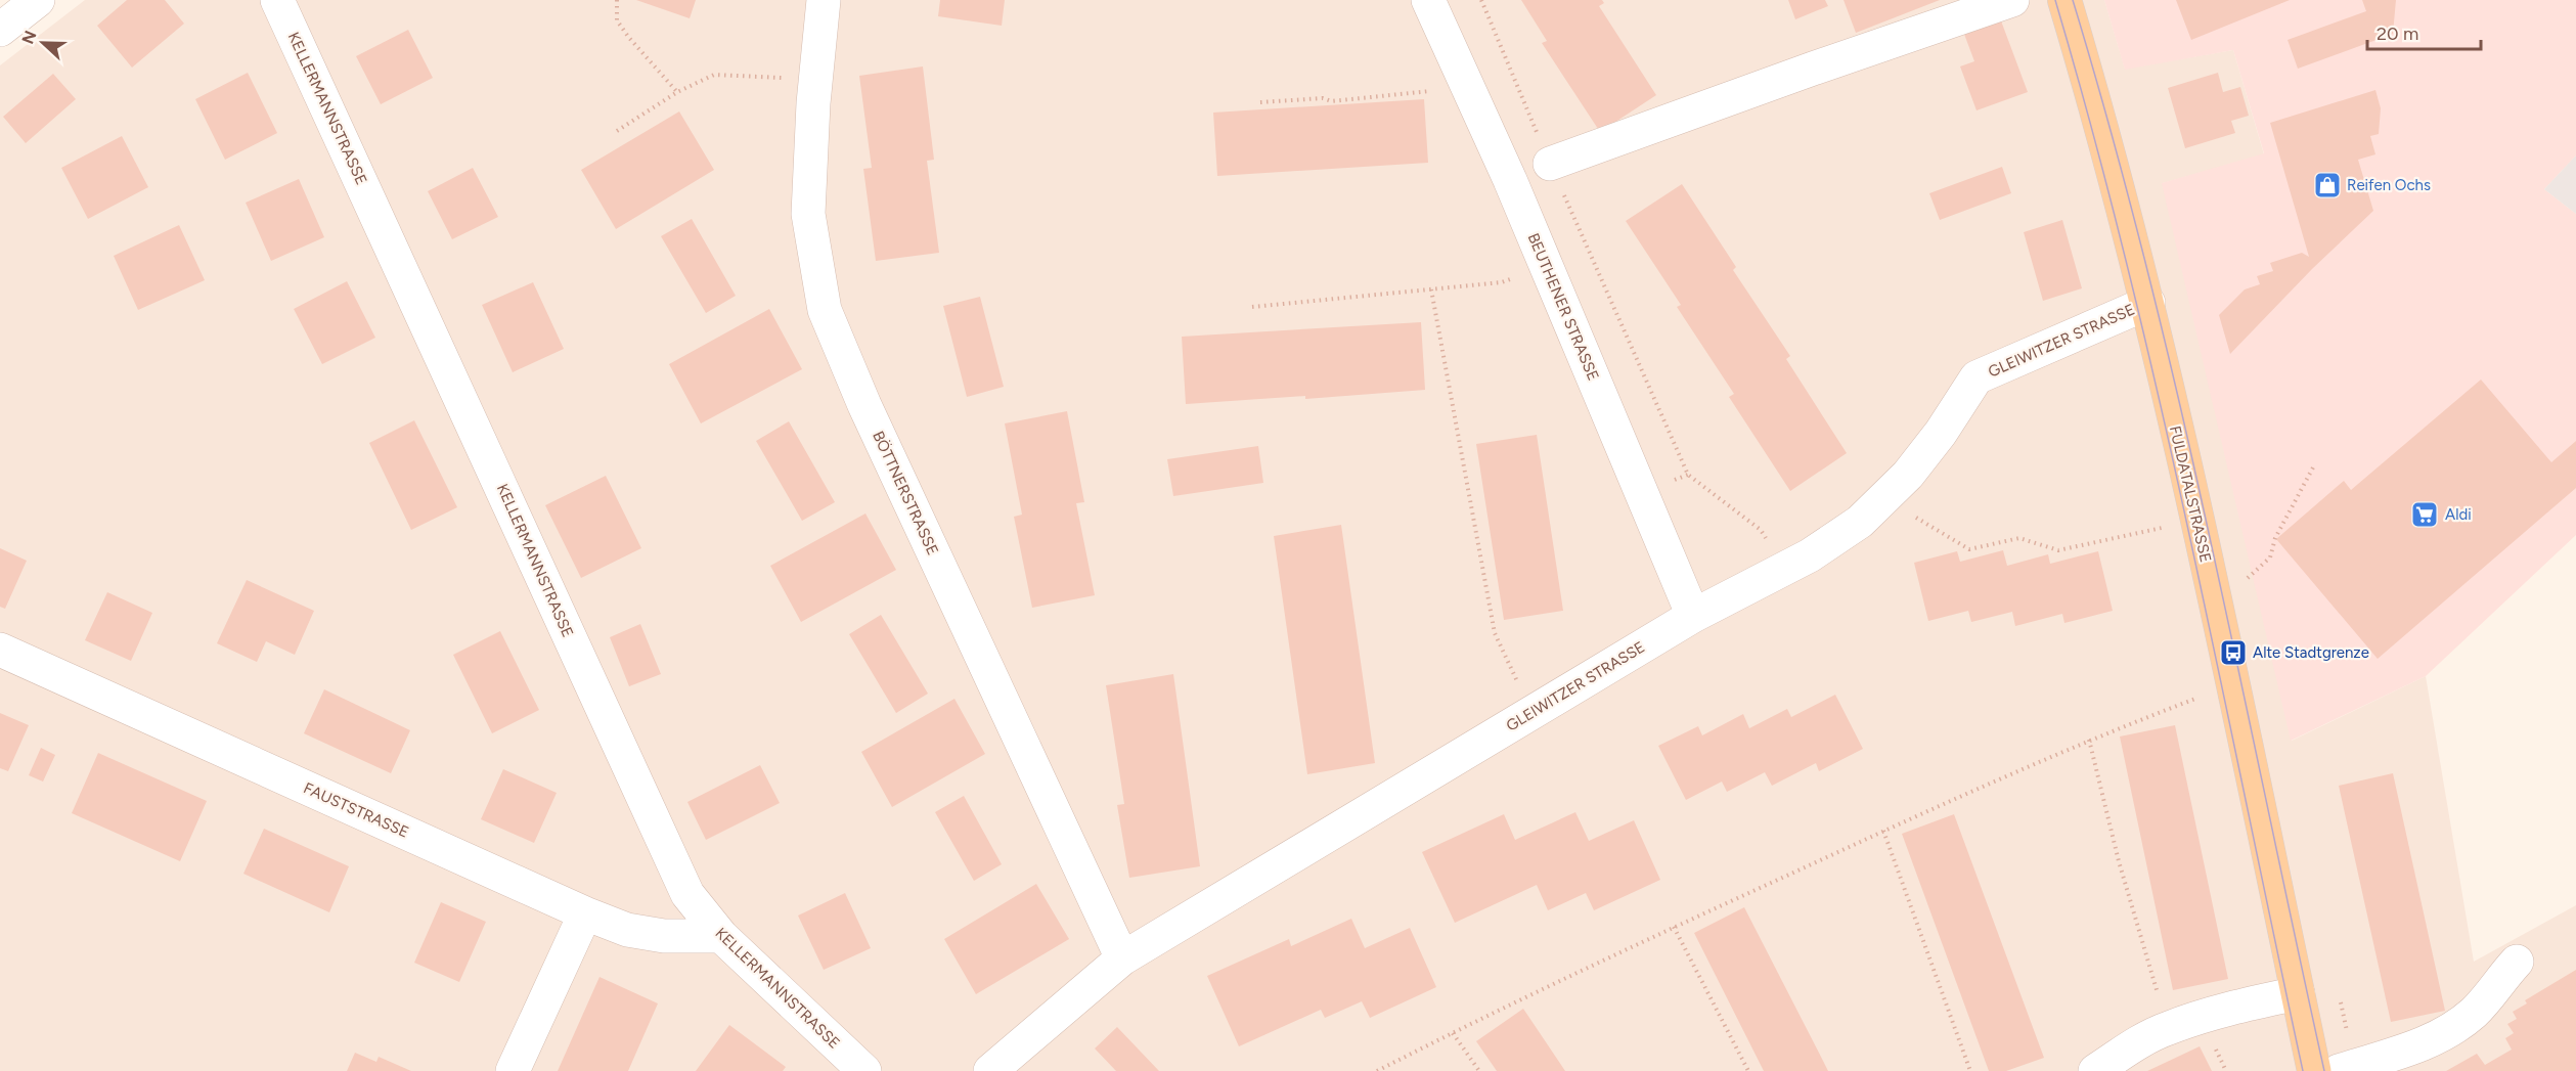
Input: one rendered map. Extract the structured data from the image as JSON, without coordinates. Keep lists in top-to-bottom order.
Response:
{
  "streets": {
    "main road": ["FULDATALSTRASSE"],
    "street": [
      "KELLERMANNSTRASSE",
      "BEUTHENER STRASSE",
      "GLEIWITZER STRASSE",
      "BÖTTNERSTRASSE",
      "FAUSTSTRASSE"
    ]
  },
  "crossings": [
    ["KELLERMANNSTRASSE", "FAUSTSTRASSE"],
    ["BEUTHENER STRASSE", "GLEIWITZER STRASSE"],
    ["GLEIWITZER STRASSE", "BÖTTNERSTRASSE"],
    ["GLEIWITZER STRASSE", "FULDATALSTRASSE"]
  ],
  "places": {
    "shop": ["Reifen Ochs"],
    "supermarket": ["Aldi"],
    "bus stop": ["Alte Stadtgrenze"]
  },
  "scale_bar": "20 m",
  "north": "left"
}
